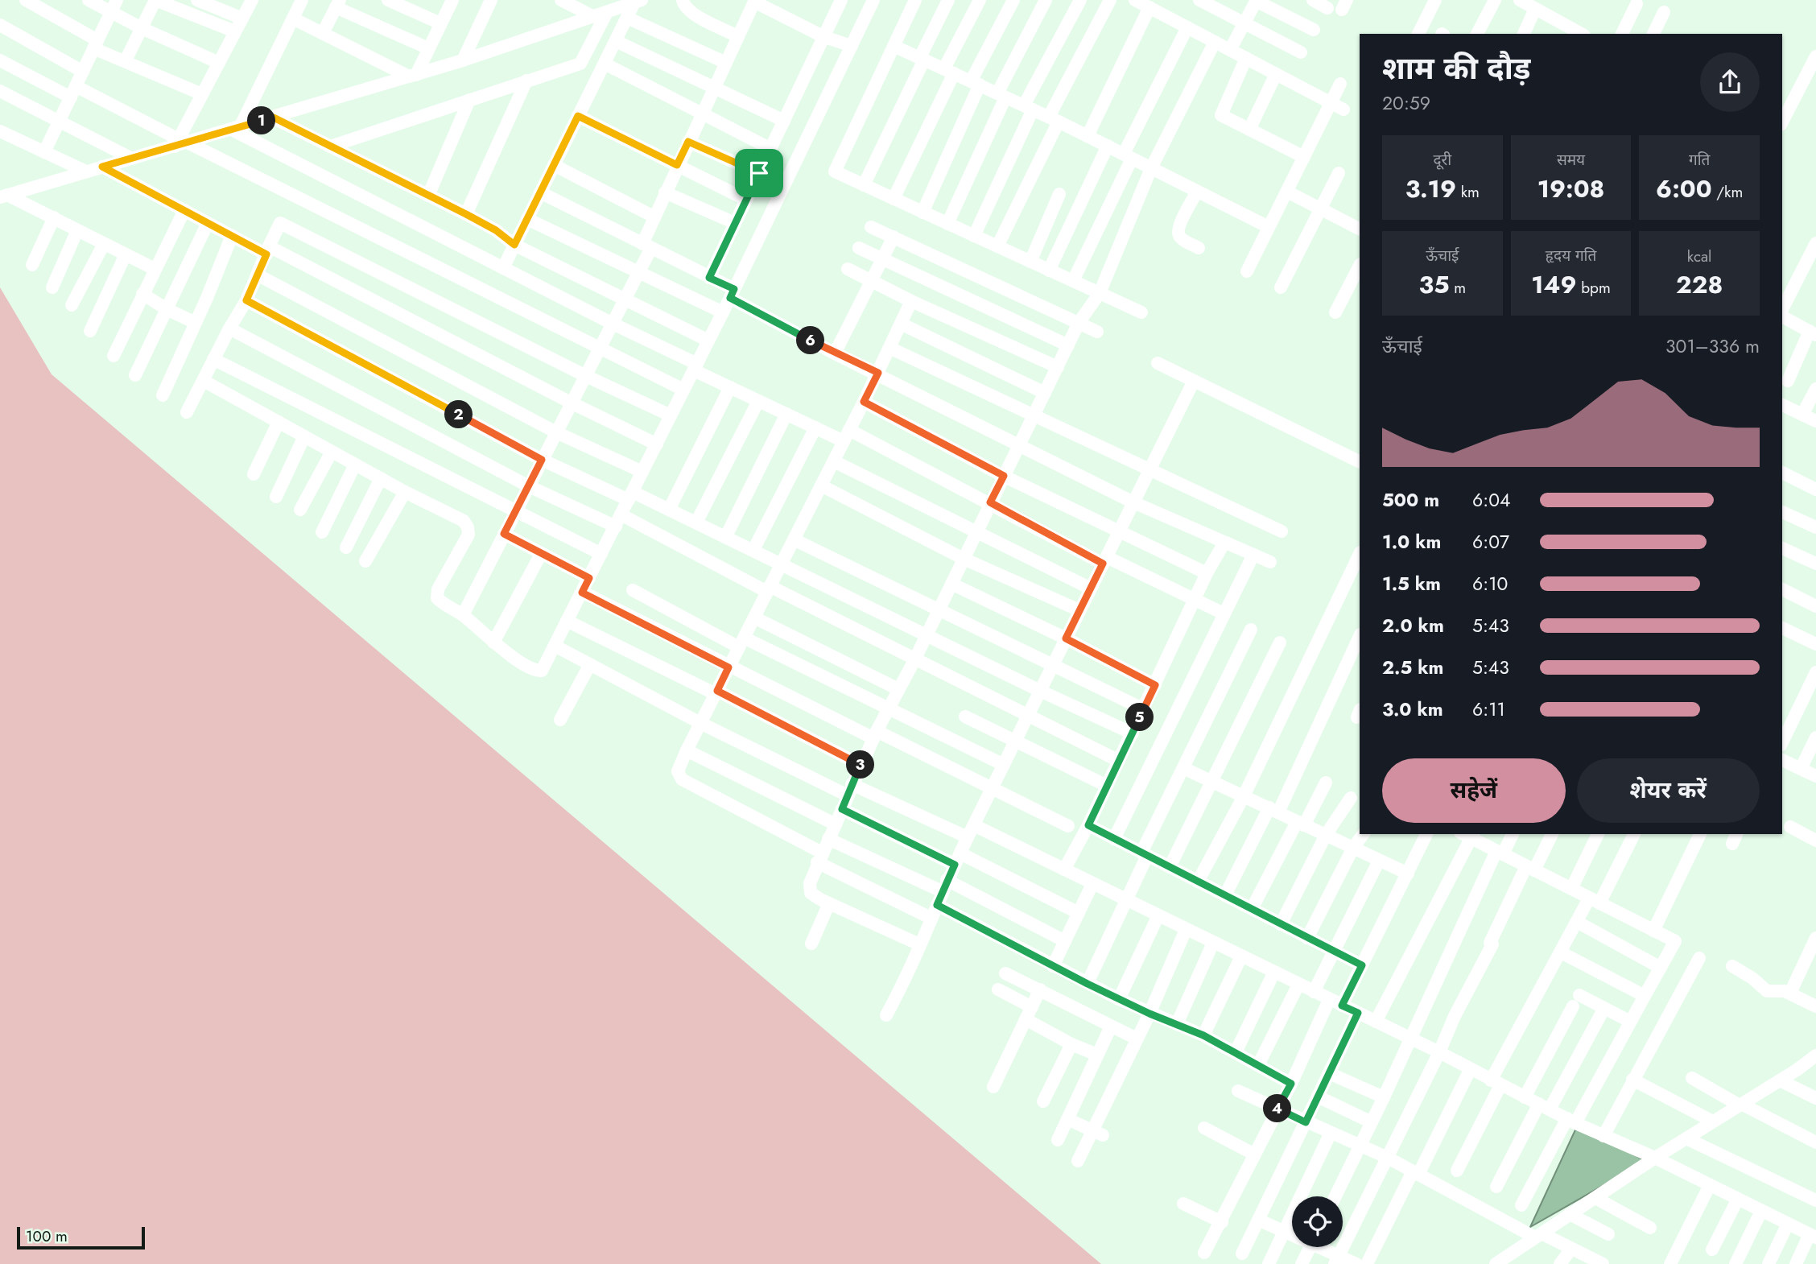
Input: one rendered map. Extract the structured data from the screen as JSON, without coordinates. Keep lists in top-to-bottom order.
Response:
{
  "scale_bar": "100 m",
  "page": {
    "heading": ["शाम की दौड़", "20:59"],
    "pins": [
      "1",
      "6",
      "2",
      "5",
      "3",
      "4"
    ],
    "stats": [
      ["दूरी", "3.19 km"],
      ["समय", "19:08"],
      ["गति", "6:00 /km"],
      ["ऊँचाई", "35 m"],
      ["हृदय गति", "149 bpm"],
      ["kcal", "228"]
    ],
    "chart": ["ऊँचाई", "301–336 m"],
    "list": [
      {
        "name": "500 m",
        "note": "6:04"
      },
      {
        "name": "1.0 km",
        "note": "6:07"
      },
      {
        "name": "1.5 km",
        "note": "6:10"
      },
      {
        "name": "2.0 km",
        "note": "5:43"
      },
      {
        "name": "2.5 km",
        "note": "5:43"
      },
      {
        "name": "3.0 km",
        "note": "6:11"
      }
    ],
    "buttons": ["सहेजें", "शेयर करें"],
    "scale": "100 m"
  }
}
